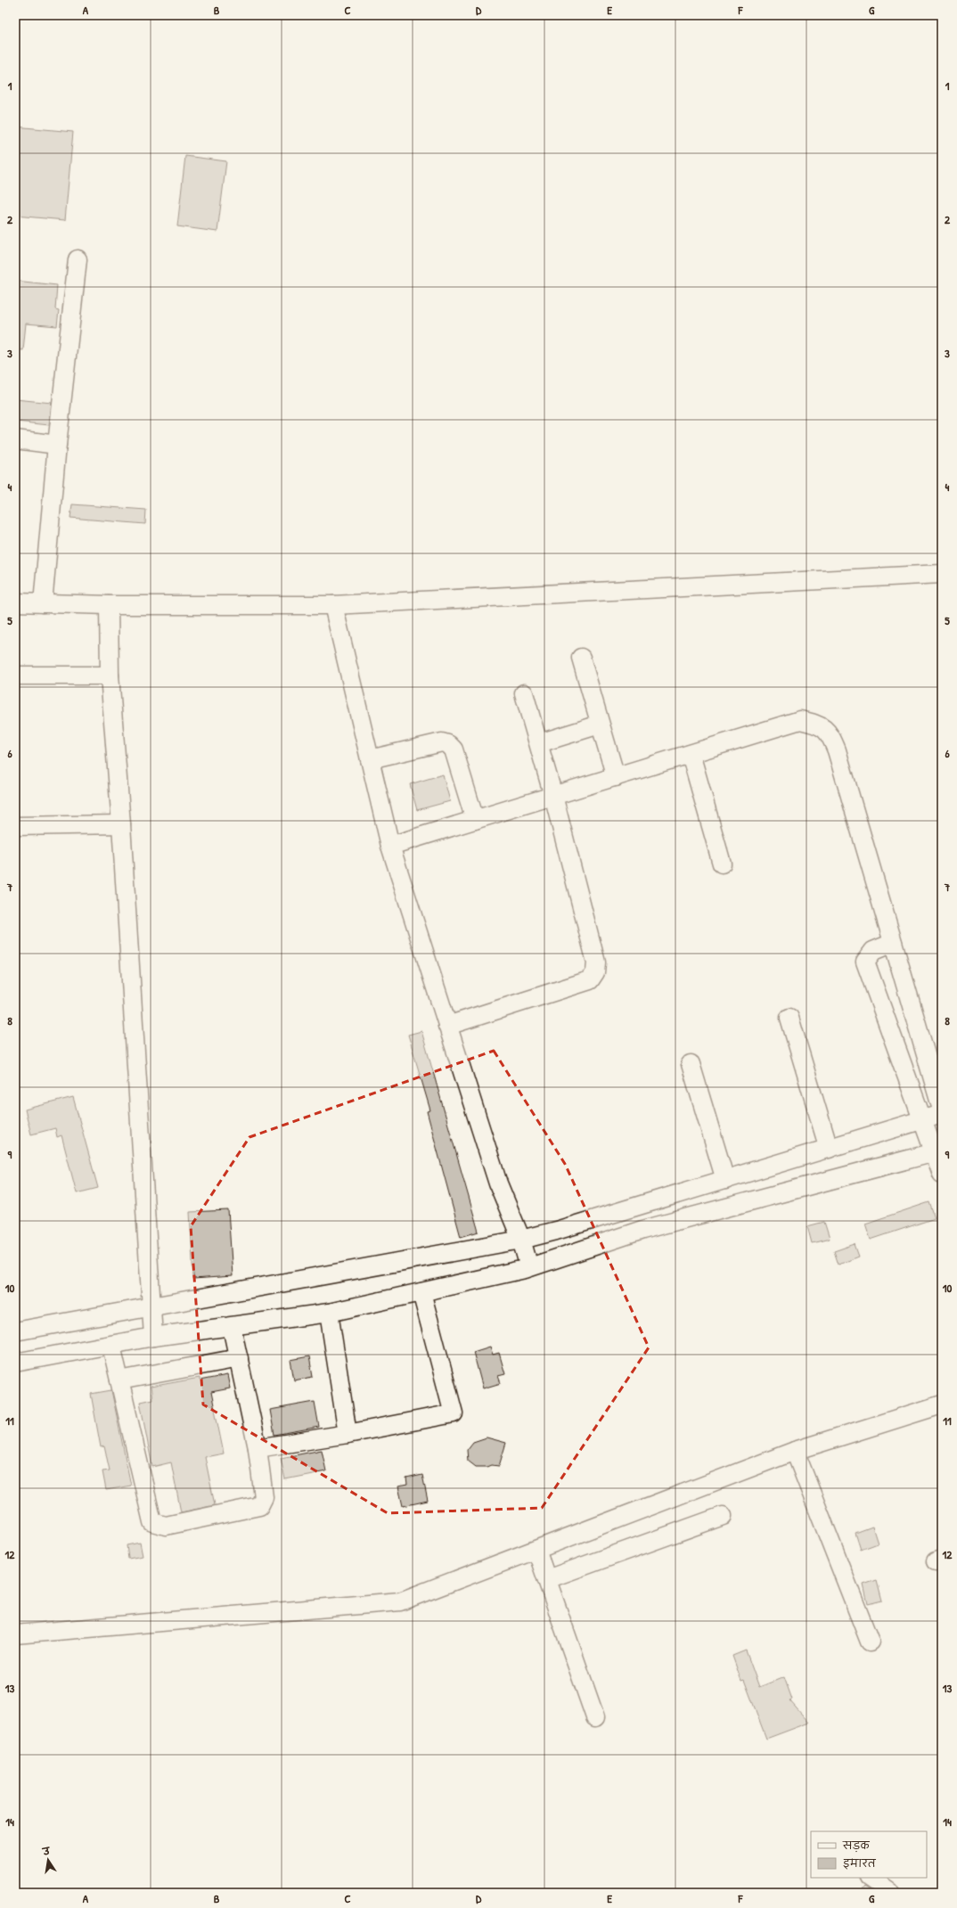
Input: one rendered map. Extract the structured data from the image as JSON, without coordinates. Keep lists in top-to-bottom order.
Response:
{
  "legend": ["सड़क", "इमारत"],
  "north": "top",
  "grid": {
    "columns": [
      "A",
      "B",
      "C",
      "D",
      "E",
      "F",
      "G"
    ],
    "rows": [
      "1",
      "2",
      "3",
      "4",
      "5",
      "6",
      "7",
      "8",
      "9",
      "10",
      "11",
      "12",
      "13",
      "14"
    ]
  }
}
